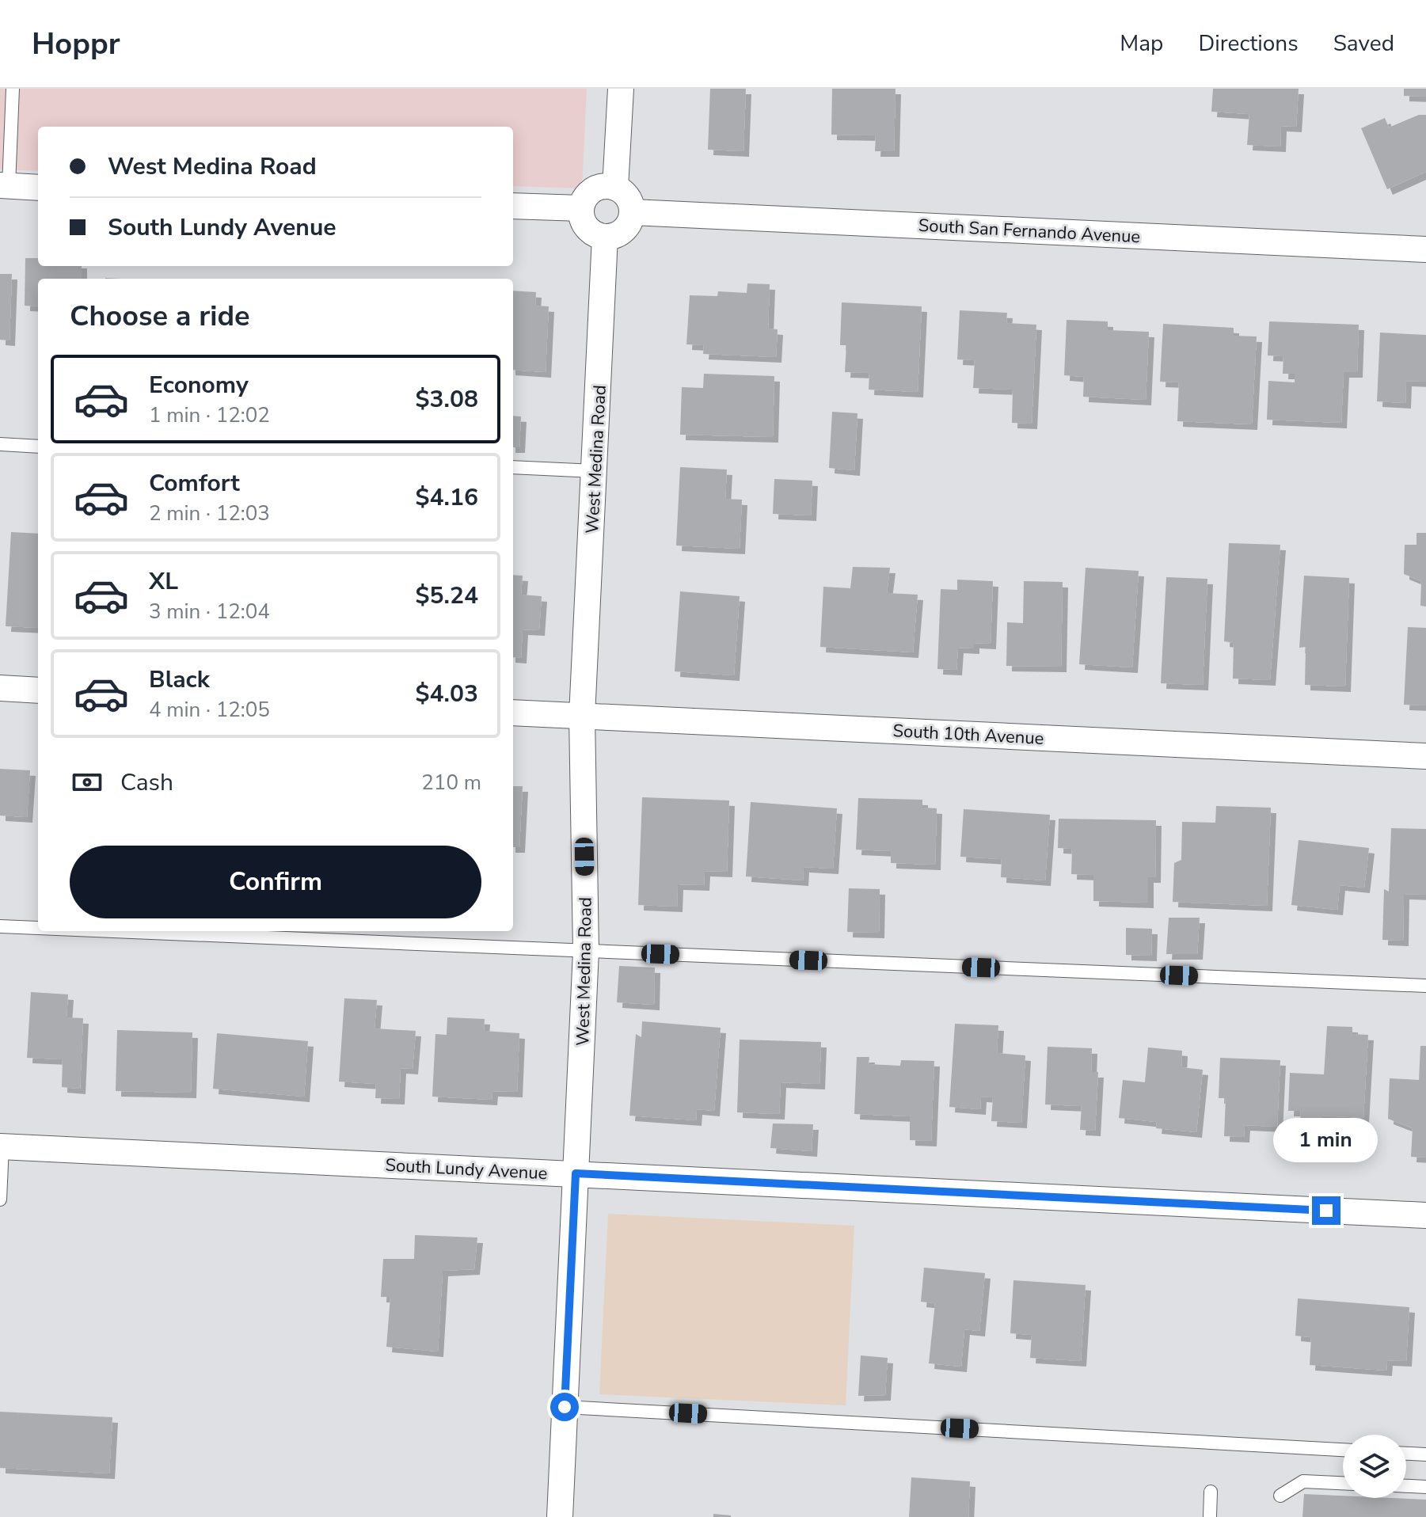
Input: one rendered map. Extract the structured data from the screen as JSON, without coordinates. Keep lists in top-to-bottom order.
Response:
{
  "streets": {
    "street": [
      "South San Fernando Avenue",
      "West Medina Road",
      "South 10th Avenue",
      "South Lundy Avenue"
    ]
  },
  "crossings": [
    ["South San Fernando Avenue", "West Medina Road"],
    ["West Medina Road", "South 10th Avenue"],
    ["West Medina Road", "South Lundy Avenue"]
  ],
  "page": {
    "header": "Hoppr",
    "nav": ["Map", "Directions", "Saved"],
    "banner": ["West Medina Road", "South Lundy Avenue"],
    "heading": "Choose a ride",
    "list": [
      {
        "name": "Economy",
        "note": "1 min · 12:02",
        "value": "$3.08"
      },
      {
        "name": "Comfort",
        "note": "2 min · 12:03",
        "value": "$4.16"
      },
      {
        "name": "XL",
        "note": "3 min · 12:04",
        "value": "$5.24"
      },
      {
        "name": "Black",
        "note": "4 min · 12:05",
        "value": "$4.03"
      }
    ],
    "pay": ["Cash", "210 m"],
    "buttons": "Confirm",
    "bubble": "1 min"
  }
}
